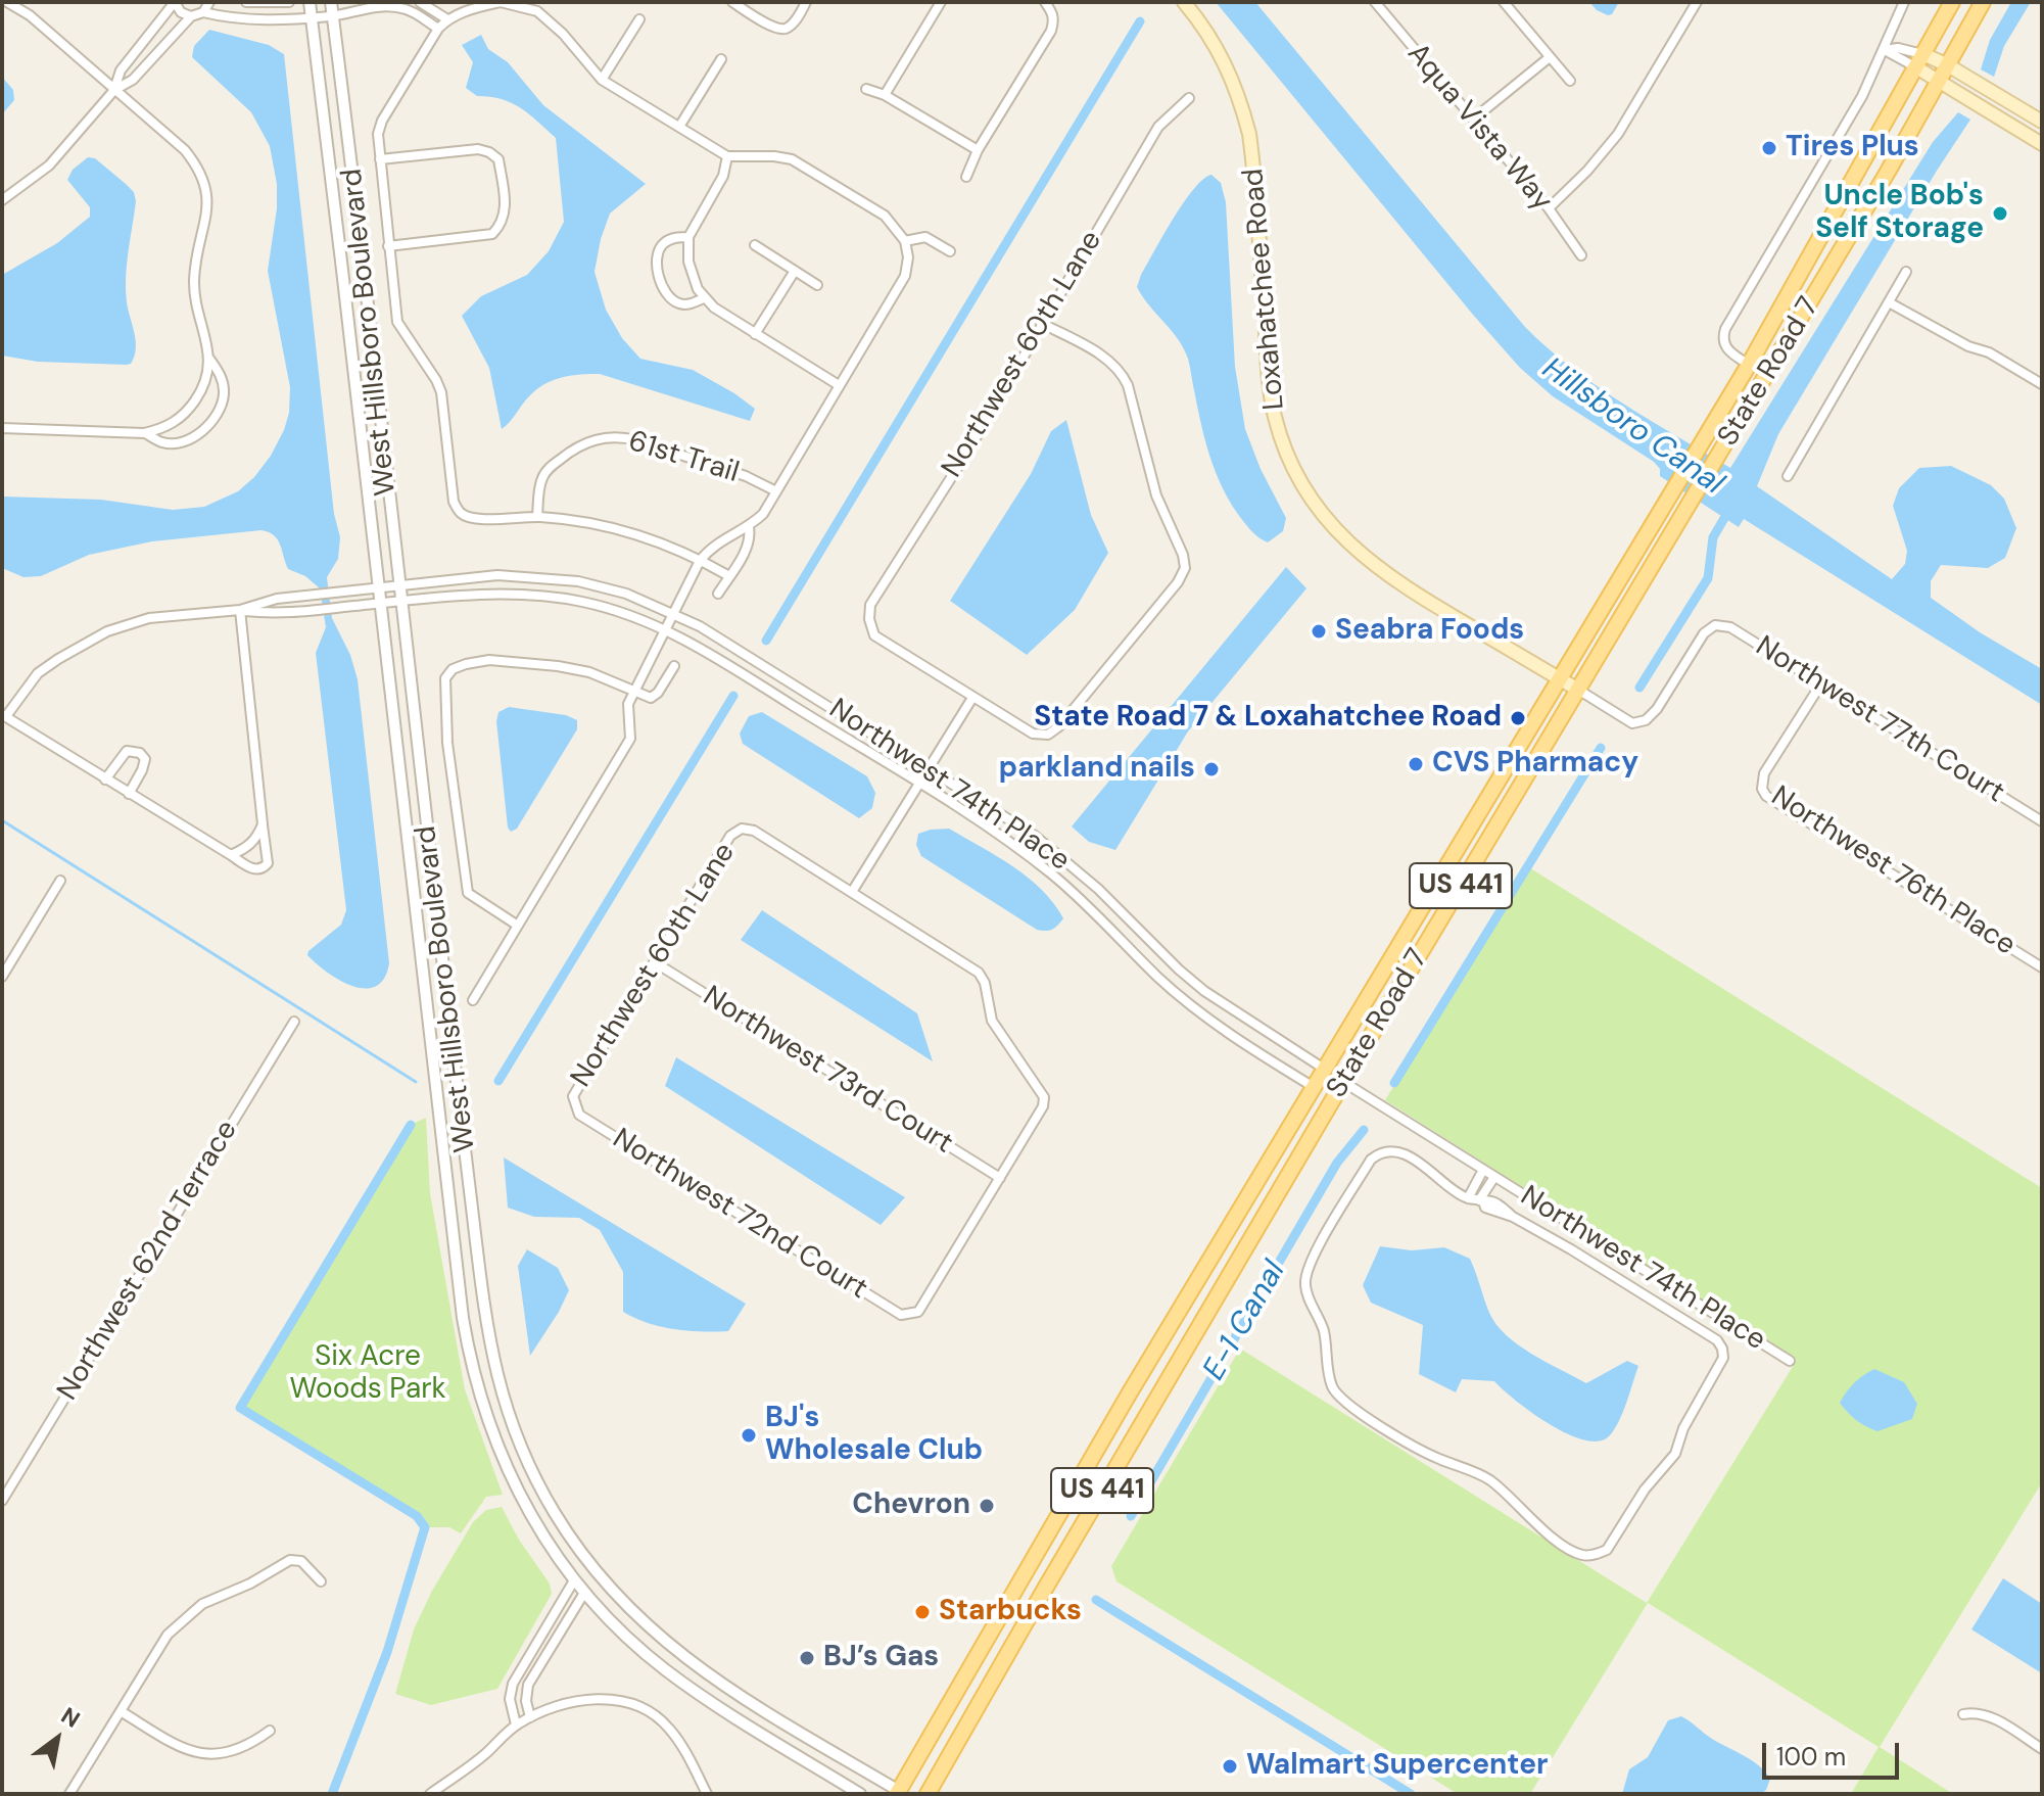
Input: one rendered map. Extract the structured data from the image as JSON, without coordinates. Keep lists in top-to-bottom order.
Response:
{
  "streets": {
    "main road": ["Loxahatchee Road", "State Road 7", "US 441"],
    "street": [
      "Aqua Vista Way",
      "West Hillsboro Boulevard",
      "Northwest 60th Lane",
      "61st Trail",
      "Northwest 77th Court",
      "Northwest 74th Place",
      "Northwest 76th Place",
      "Northwest 73rd Court",
      "Northwest 72nd Court",
      "Northwest 62nd Terrace"
    ]
  },
  "crossings": [
    ["Loxahatchee Road", "State Road 7"],
    ["Loxahatchee Road", "Northwest 77th Court"],
    ["West Hillsboro Boulevard", "State Road 7"],
    ["West Hillsboro Boulevard", "Northwest 74th Place"],
    ["Northwest 60th Lane", "Northwest 73rd Court"],
    ["Northwest 60th Lane", "Northwest 72nd Court"],
    ["State Road 7", "Northwest 77th Court"],
    ["State Road 7", "Northwest 74th Place"],
    ["Northwest 77th Court", "Northwest 76th Place"],
    ["Northwest 73rd Court", "Northwest 72nd Court"]
  ],
  "water": ["Hillsboro Canal", "E-1 Canal"],
  "parks": ["Six Acre Woods Park"],
  "places": [
    "Tires Plus",
    "Uncle Bob's Self Storage",
    "Seabra Foods",
    "State Road 7 & Loxahatchee Road",
    "CVS Pharmacy",
    "parkland nails",
    "BJ's Wholesale Club",
    "Chevron",
    "Starbucks",
    "BJ’s Gas",
    "Walmart Supercenter"
  ],
  "scale_bar": "100 m",
  "north": "top right"
}
